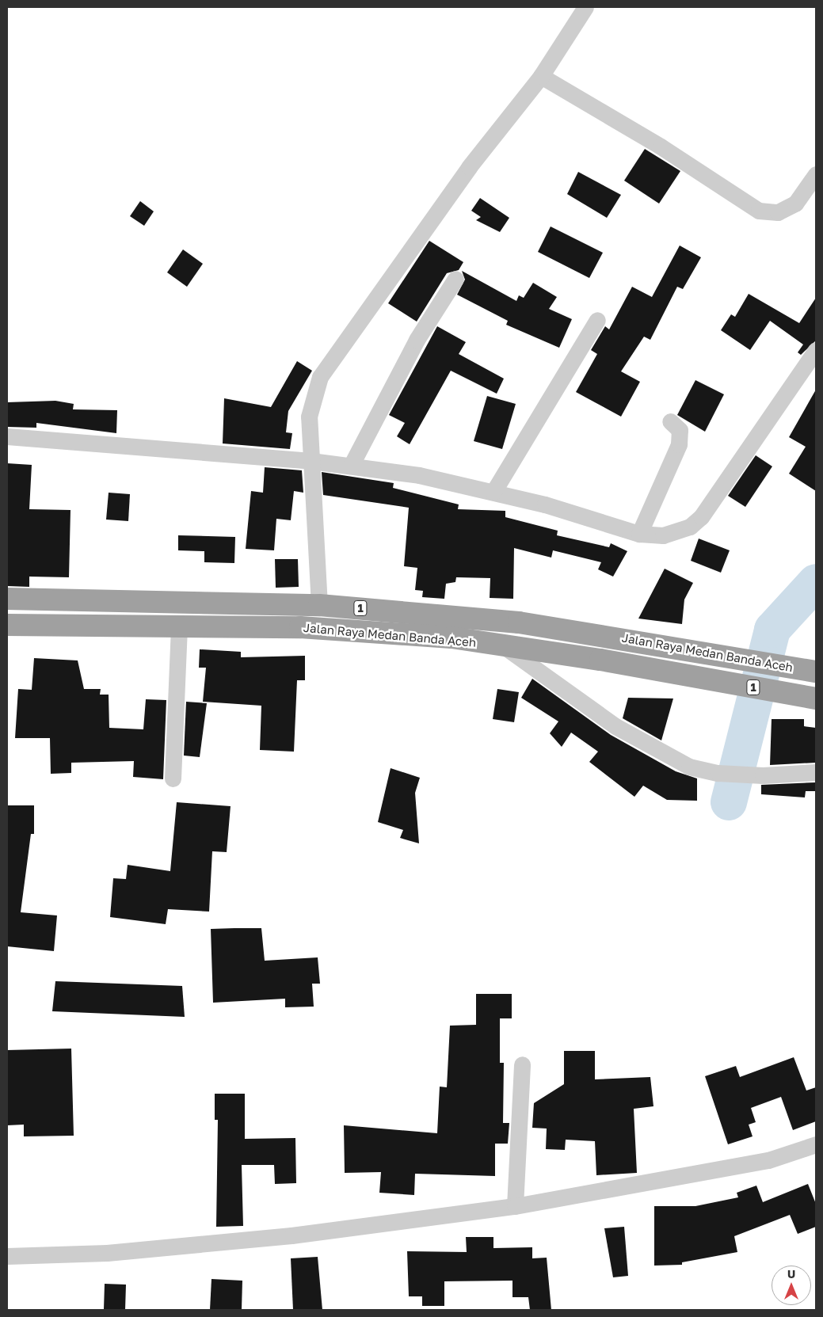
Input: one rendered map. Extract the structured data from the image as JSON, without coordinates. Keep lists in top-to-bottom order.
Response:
{
  "streets": {
    "highway": ["1", "Jalan Raya Medan Banda Aceh"]
  },
  "north": "top"
}
